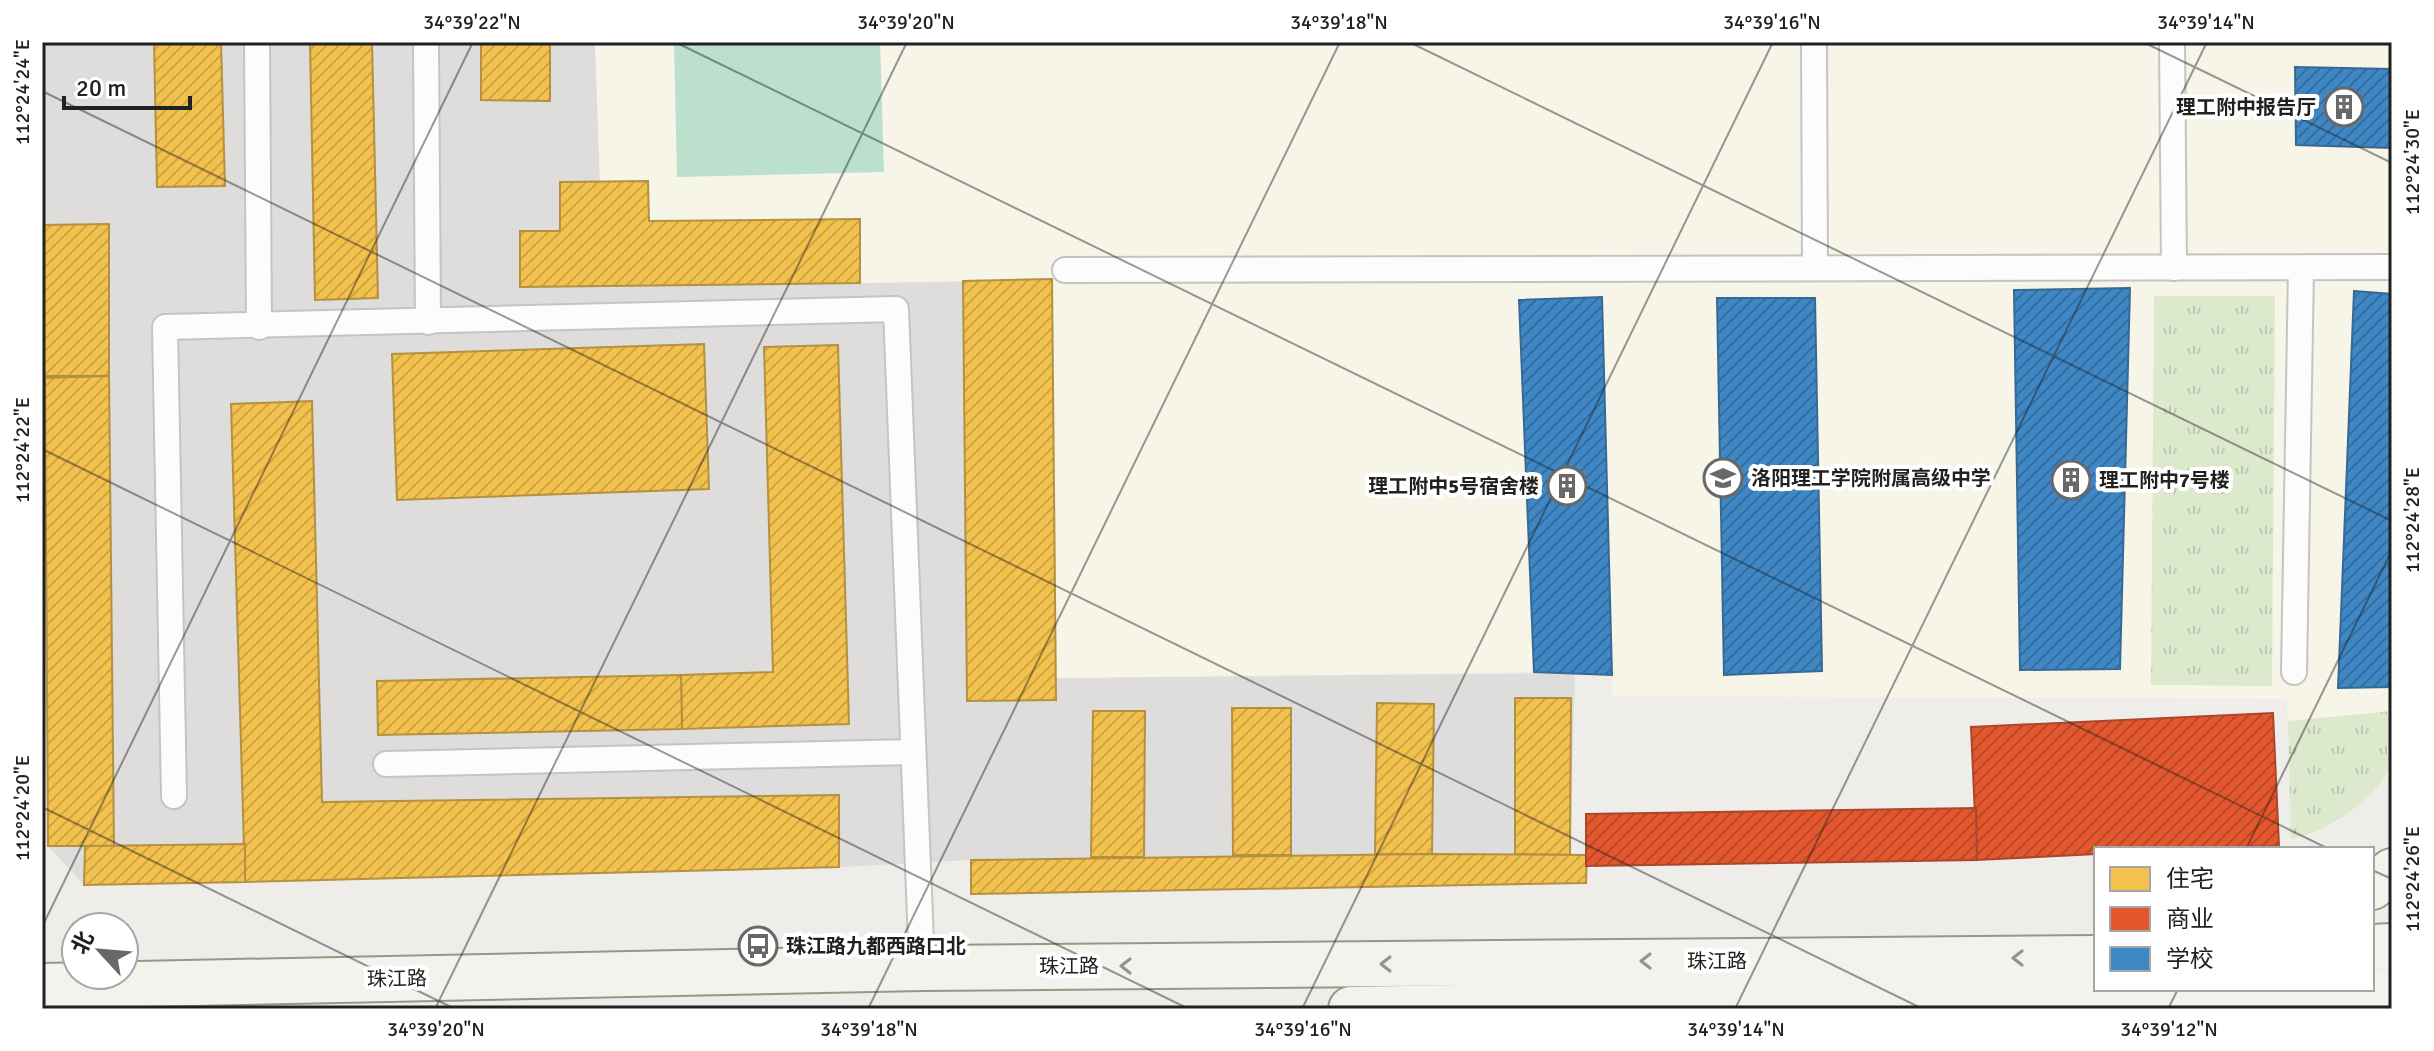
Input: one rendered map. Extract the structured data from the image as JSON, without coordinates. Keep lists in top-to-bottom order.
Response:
{
  "streets": {
    "main road": ["珠江路"]
  },
  "places": {
    "building": ["理工附中报告厅", "理工附中7号楼", "理工附中5号宿舍楼"],
    "school or university": ["洛阳理工学院附属高级中学"],
    "bus stop": ["珠江路九都西路口北"]
  },
  "legend": ["住宅", "商业", "学校"],
  "scale_bar": "20 m",
  "north": "top left",
  "coordinates": [
    "34°39'22\"N",
    "34°39'20\"N",
    "34°39'18\"N",
    "34°39'16\"N",
    "34°39'14\"N",
    "112°24'24\"E",
    "112°24'30\"E",
    "112°24'22\"E",
    "112°24'28\"E",
    "112°24'20\"E",
    "112°24'26\"E",
    "34°39'12\"N"
  ]
}
